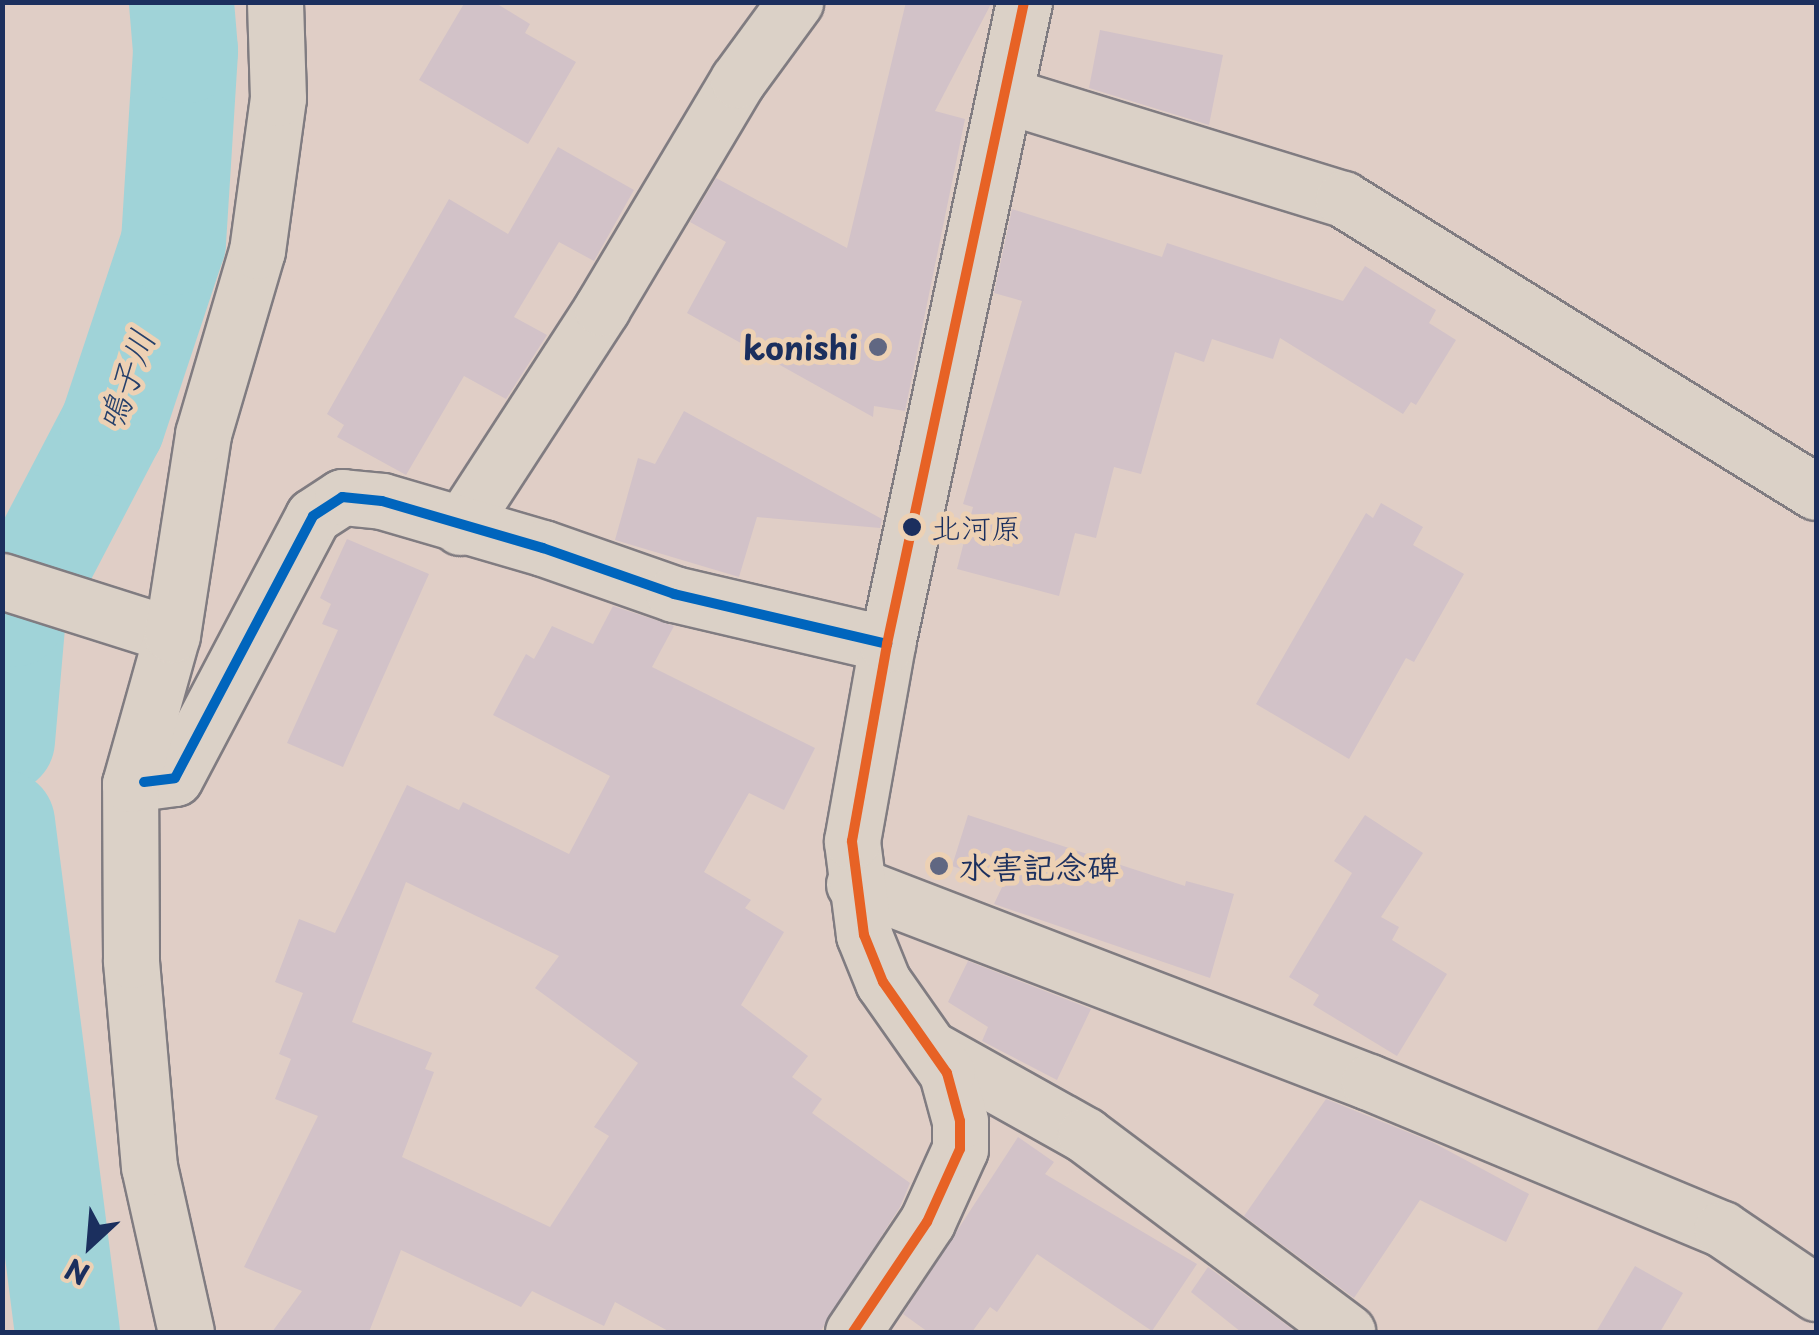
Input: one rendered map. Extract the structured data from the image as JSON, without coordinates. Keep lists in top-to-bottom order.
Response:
{
  "water": ["鳴子川"],
  "places": ["konishi", "北河原", "水害記念碑"],
  "north": "bottom left"
}
